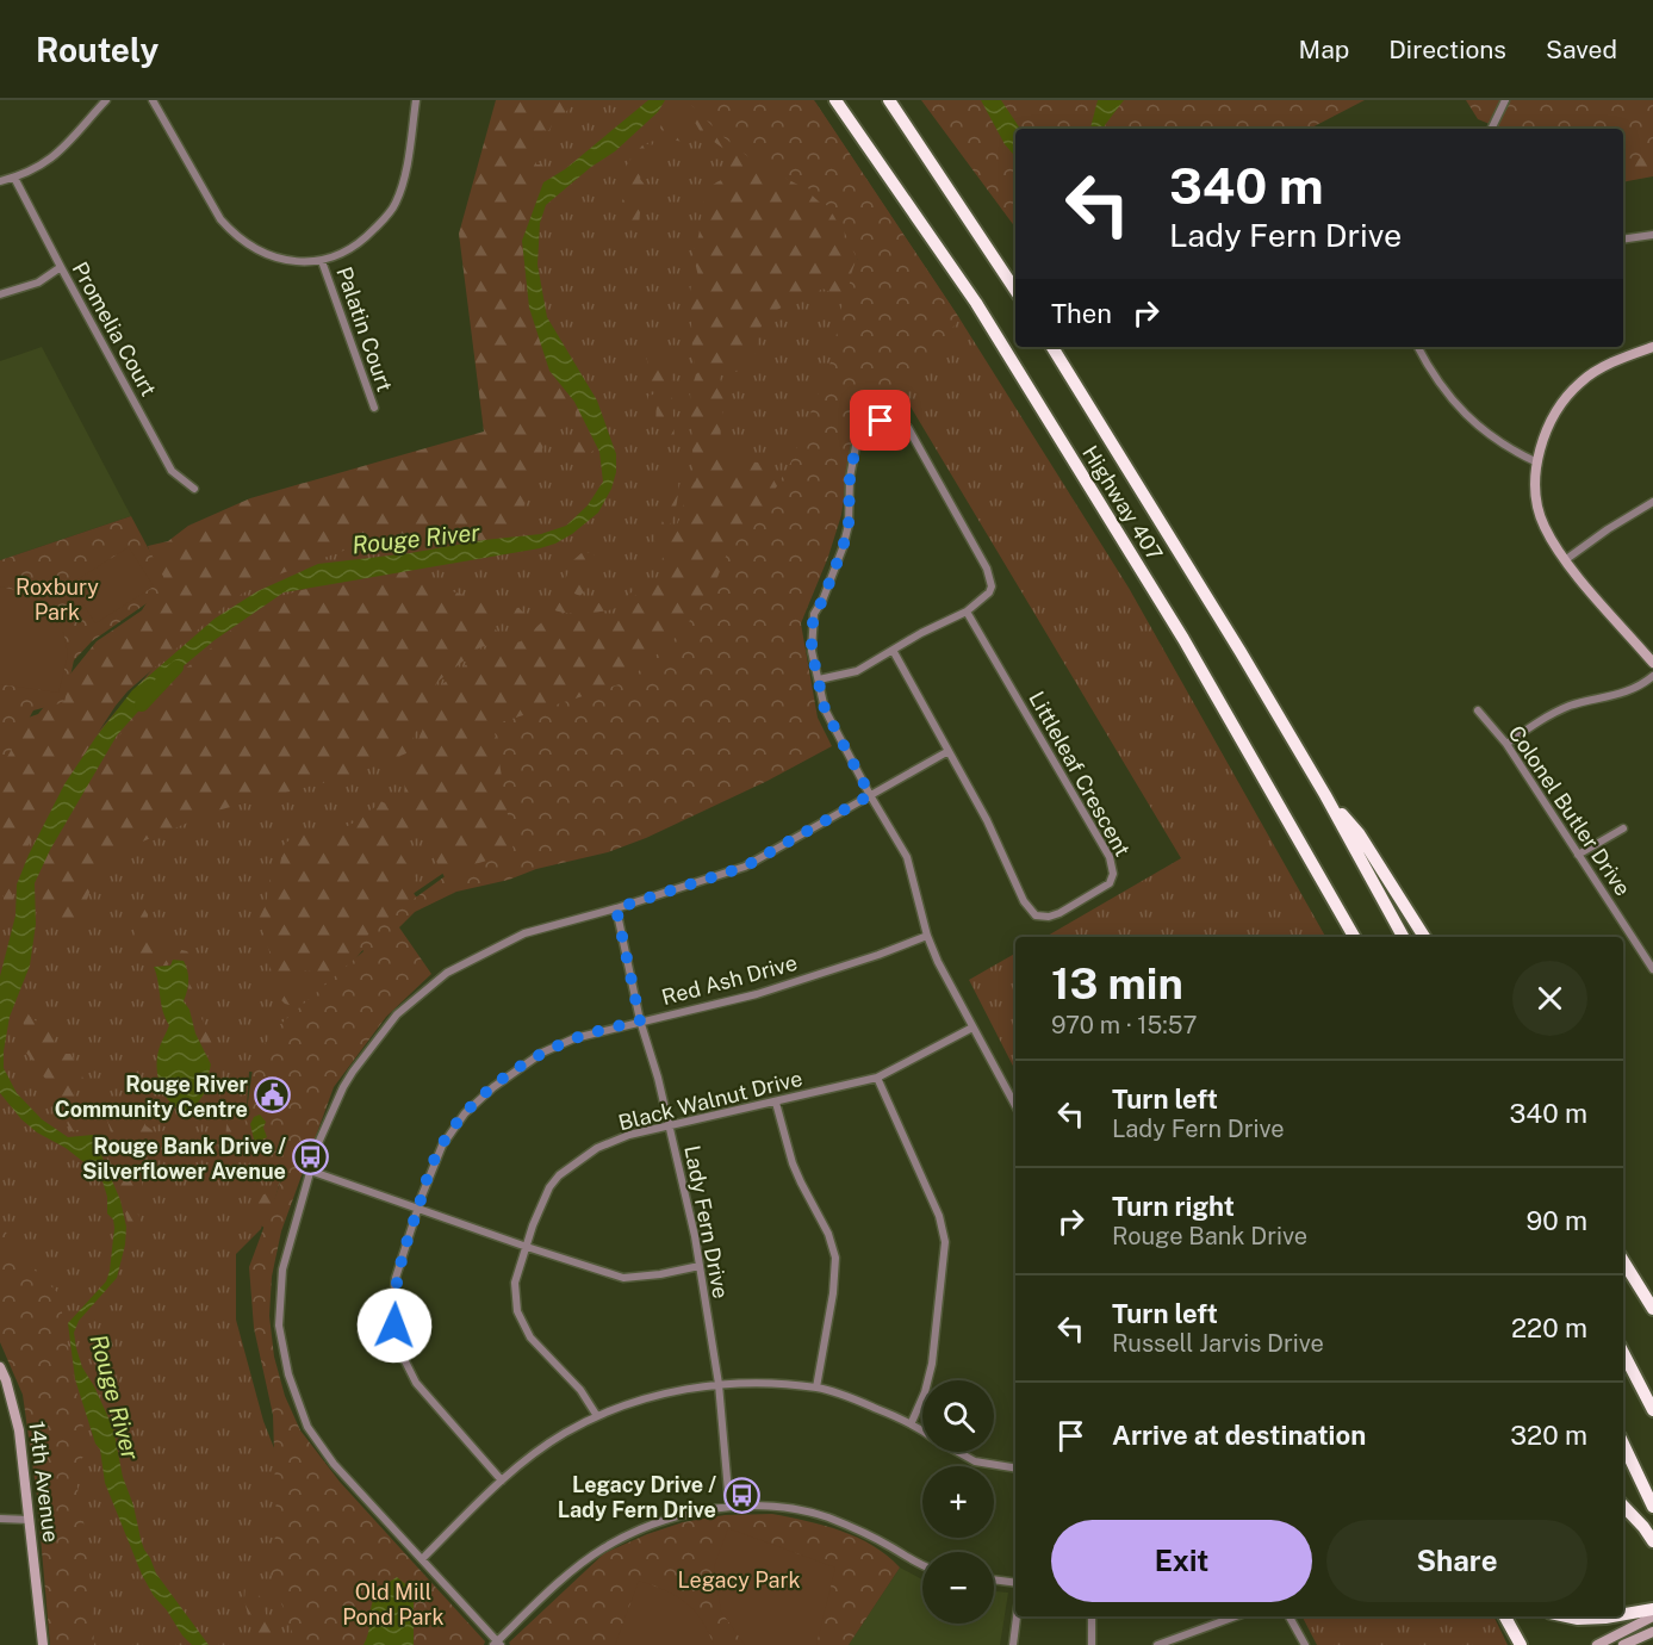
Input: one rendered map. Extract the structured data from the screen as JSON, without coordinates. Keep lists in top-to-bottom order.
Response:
{
  "streets": {
    "highway": ["Highway 407"],
    "street": [
      "Promelia Court",
      "Palatin Court",
      "Littleleaf Crescent",
      "Colonel Butler Drive",
      "Red Ash Drive",
      "Black Walnut Drive",
      "Lady Fern Drive",
      "14th Avenue"
    ]
  },
  "crossings": [
    ["Red Ash Drive", "Lady Fern Drive"],
    ["Black Walnut Drive", "Lady Fern Drive"]
  ],
  "water": ["Rouge River"],
  "parks": ["Roxbury Park", "Legacy Park", "Old Mill Pond Park"],
  "places": {
    "public building": ["Rouge River Community Centre"],
    "bus stop": ["Rouge Bank Drive / Silverflower Avenue", "Legacy Drive / Lady Fern Drive"]
  },
  "page": {
    "header": "Routely",
    "nav": ["Map", "Directions", "Saved"],
    "turn": ["340 m", "Lady Fern Drive"],
    "then": "Then",
    "heading": ["13 min", "970 m · 15:57"],
    "list": [
      {
        "name": "Turn left",
        "note": "Lady Fern Drive",
        "value": "340 m"
      },
      {
        "name": "Turn right",
        "note": "Rouge Bank Drive",
        "value": "90 m"
      },
      {
        "name": "Turn left",
        "note": "Russell Jarvis Drive",
        "value": "220 m"
      },
      {
        "name": "Arrive at destination",
        "value": "320 m"
      }
    ],
    "map_buttons": ["+", "−"],
    "buttons": ["Exit", "Share"]
  }
}
